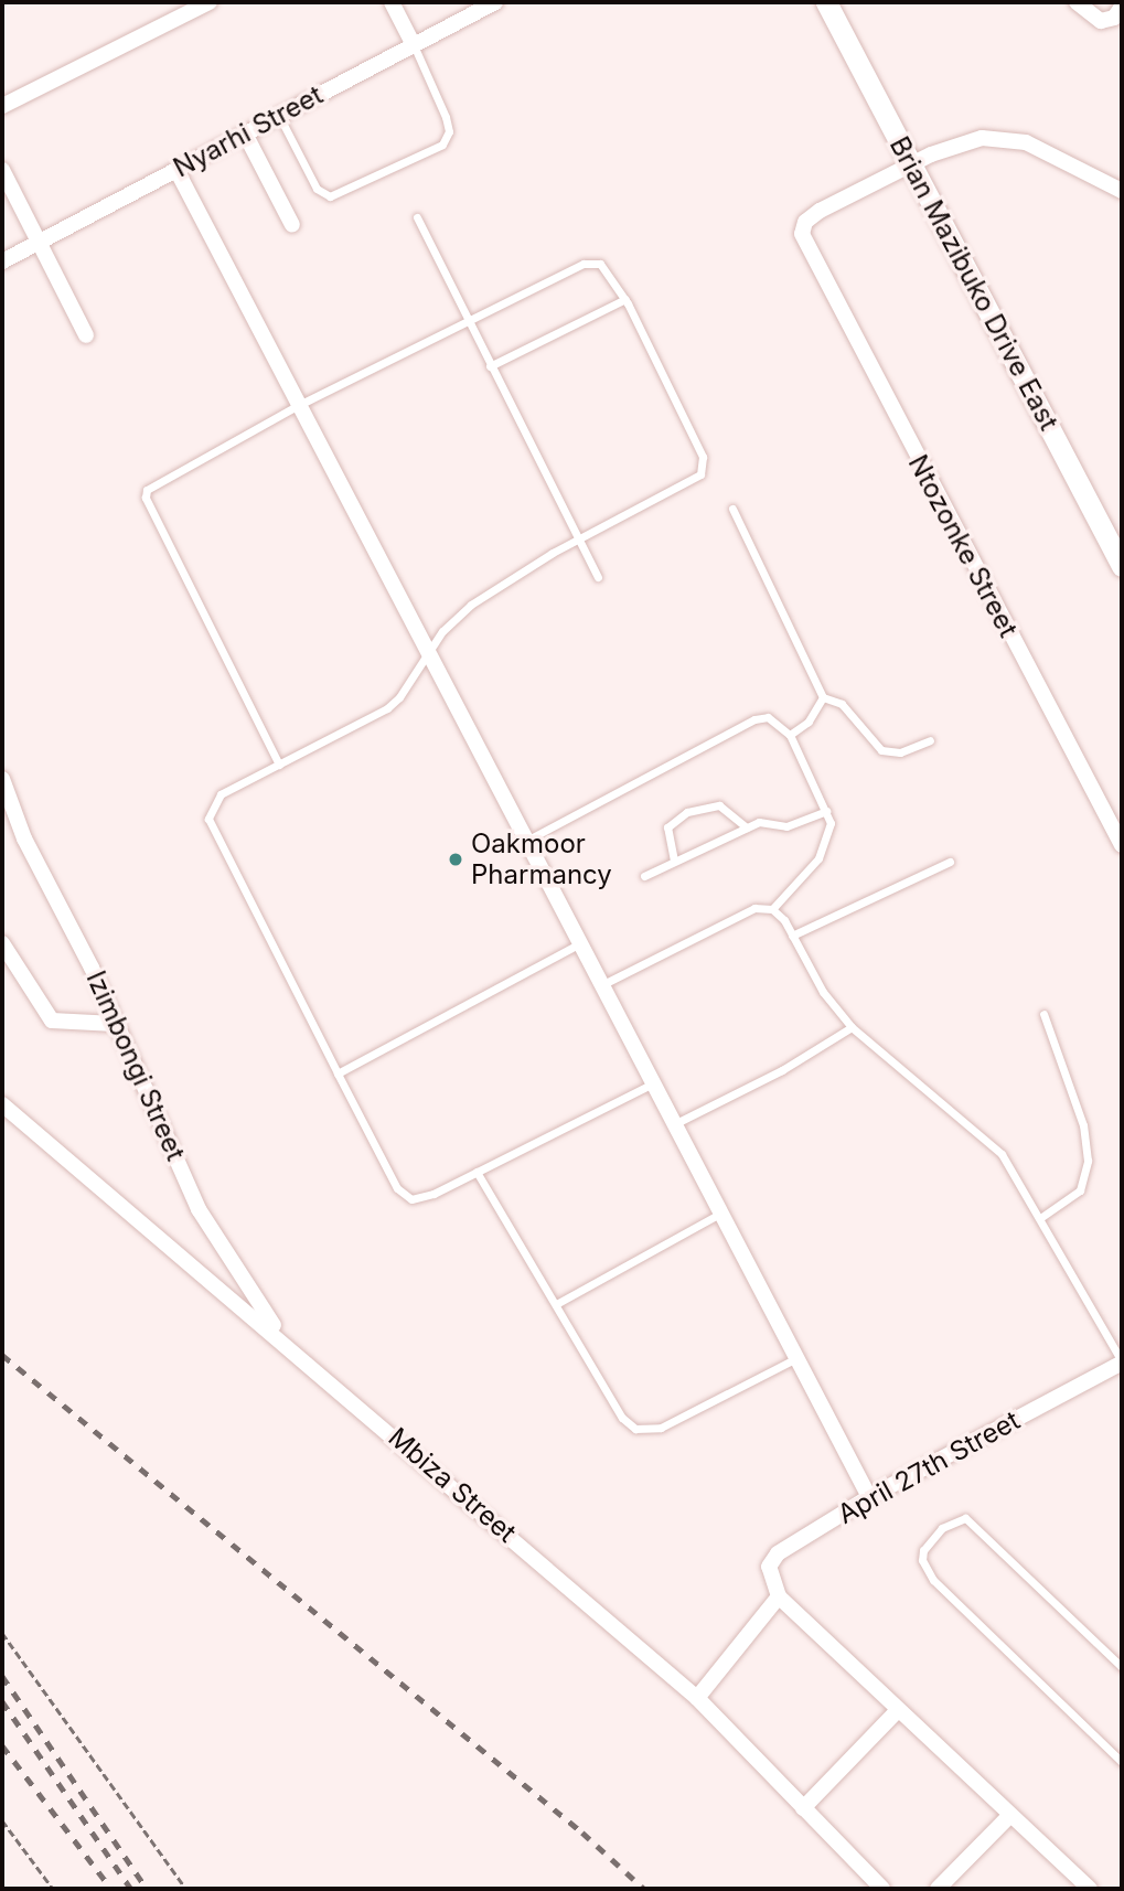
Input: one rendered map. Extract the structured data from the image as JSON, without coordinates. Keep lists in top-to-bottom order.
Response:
{
  "streets": {
    "street": [
      "Nyarhi Street",
      "Brian Mazibuko Drive East",
      "Ntozonke Street",
      "Izimbongi Street",
      "April 27th Street",
      "Mbiza Street"
    ]
  },
  "crossings": [
    ["Brian Mazibuko Drive East", "Ntozonke Street"],
    ["Izimbongi Street", "Mbiza Street"]
  ],
  "places": ["Oakmoor Pharmancy"]
}
